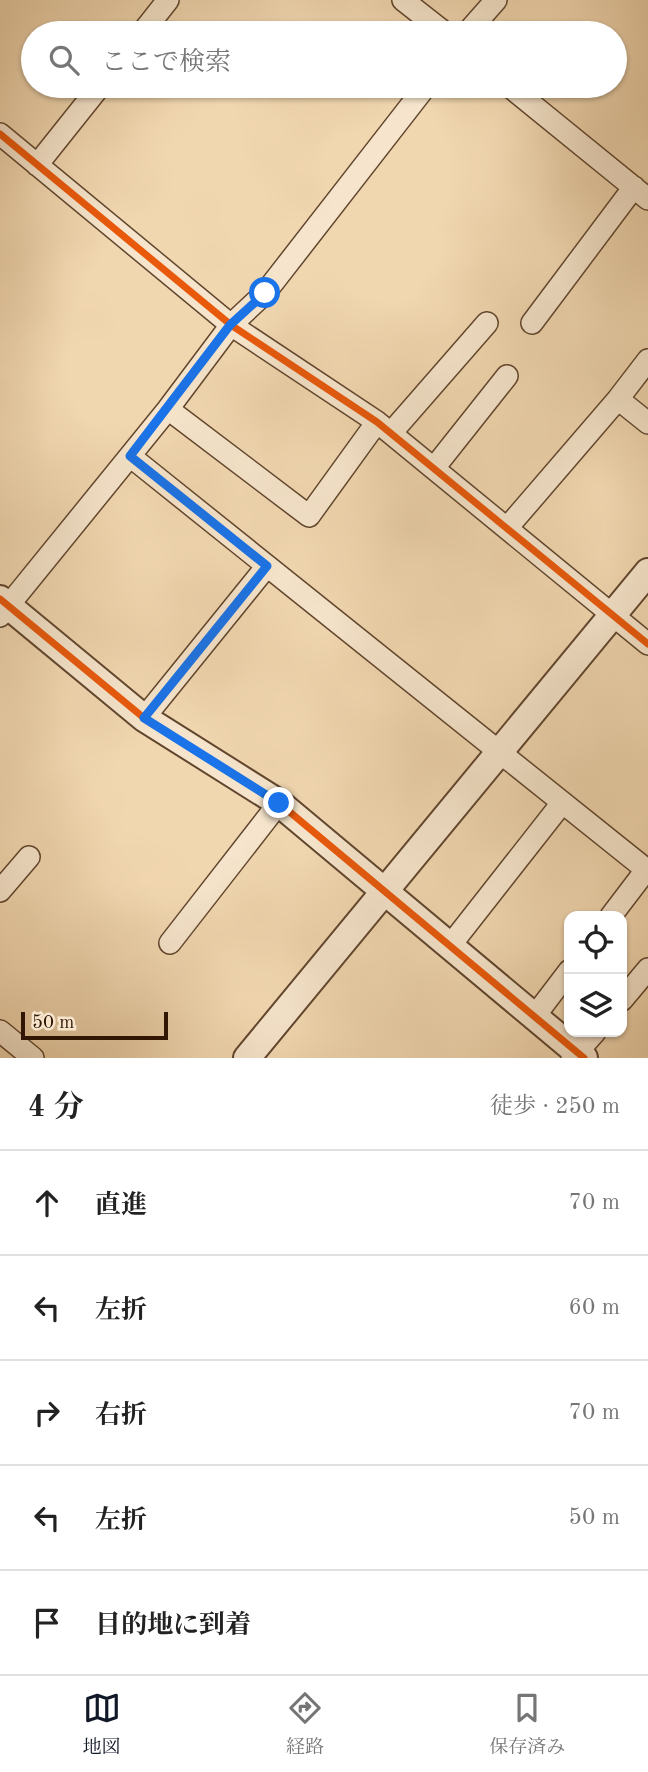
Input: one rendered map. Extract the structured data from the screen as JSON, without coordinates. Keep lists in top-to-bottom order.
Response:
{
  "scale_bar": "50 m",
  "page": {
    "search": "ここで検索",
    "scale": "50 m",
    "heading": ["4 分", "徒歩 · 250 m"],
    "list": [
      ["直進", "70 m"],
      ["左折", "60 m"],
      ["右折", "70 m"],
      ["左折", "50 m"],
      "目的地に到着"
    ],
    "nav": ["地図", "経路", "保存済み"]
  }
}
